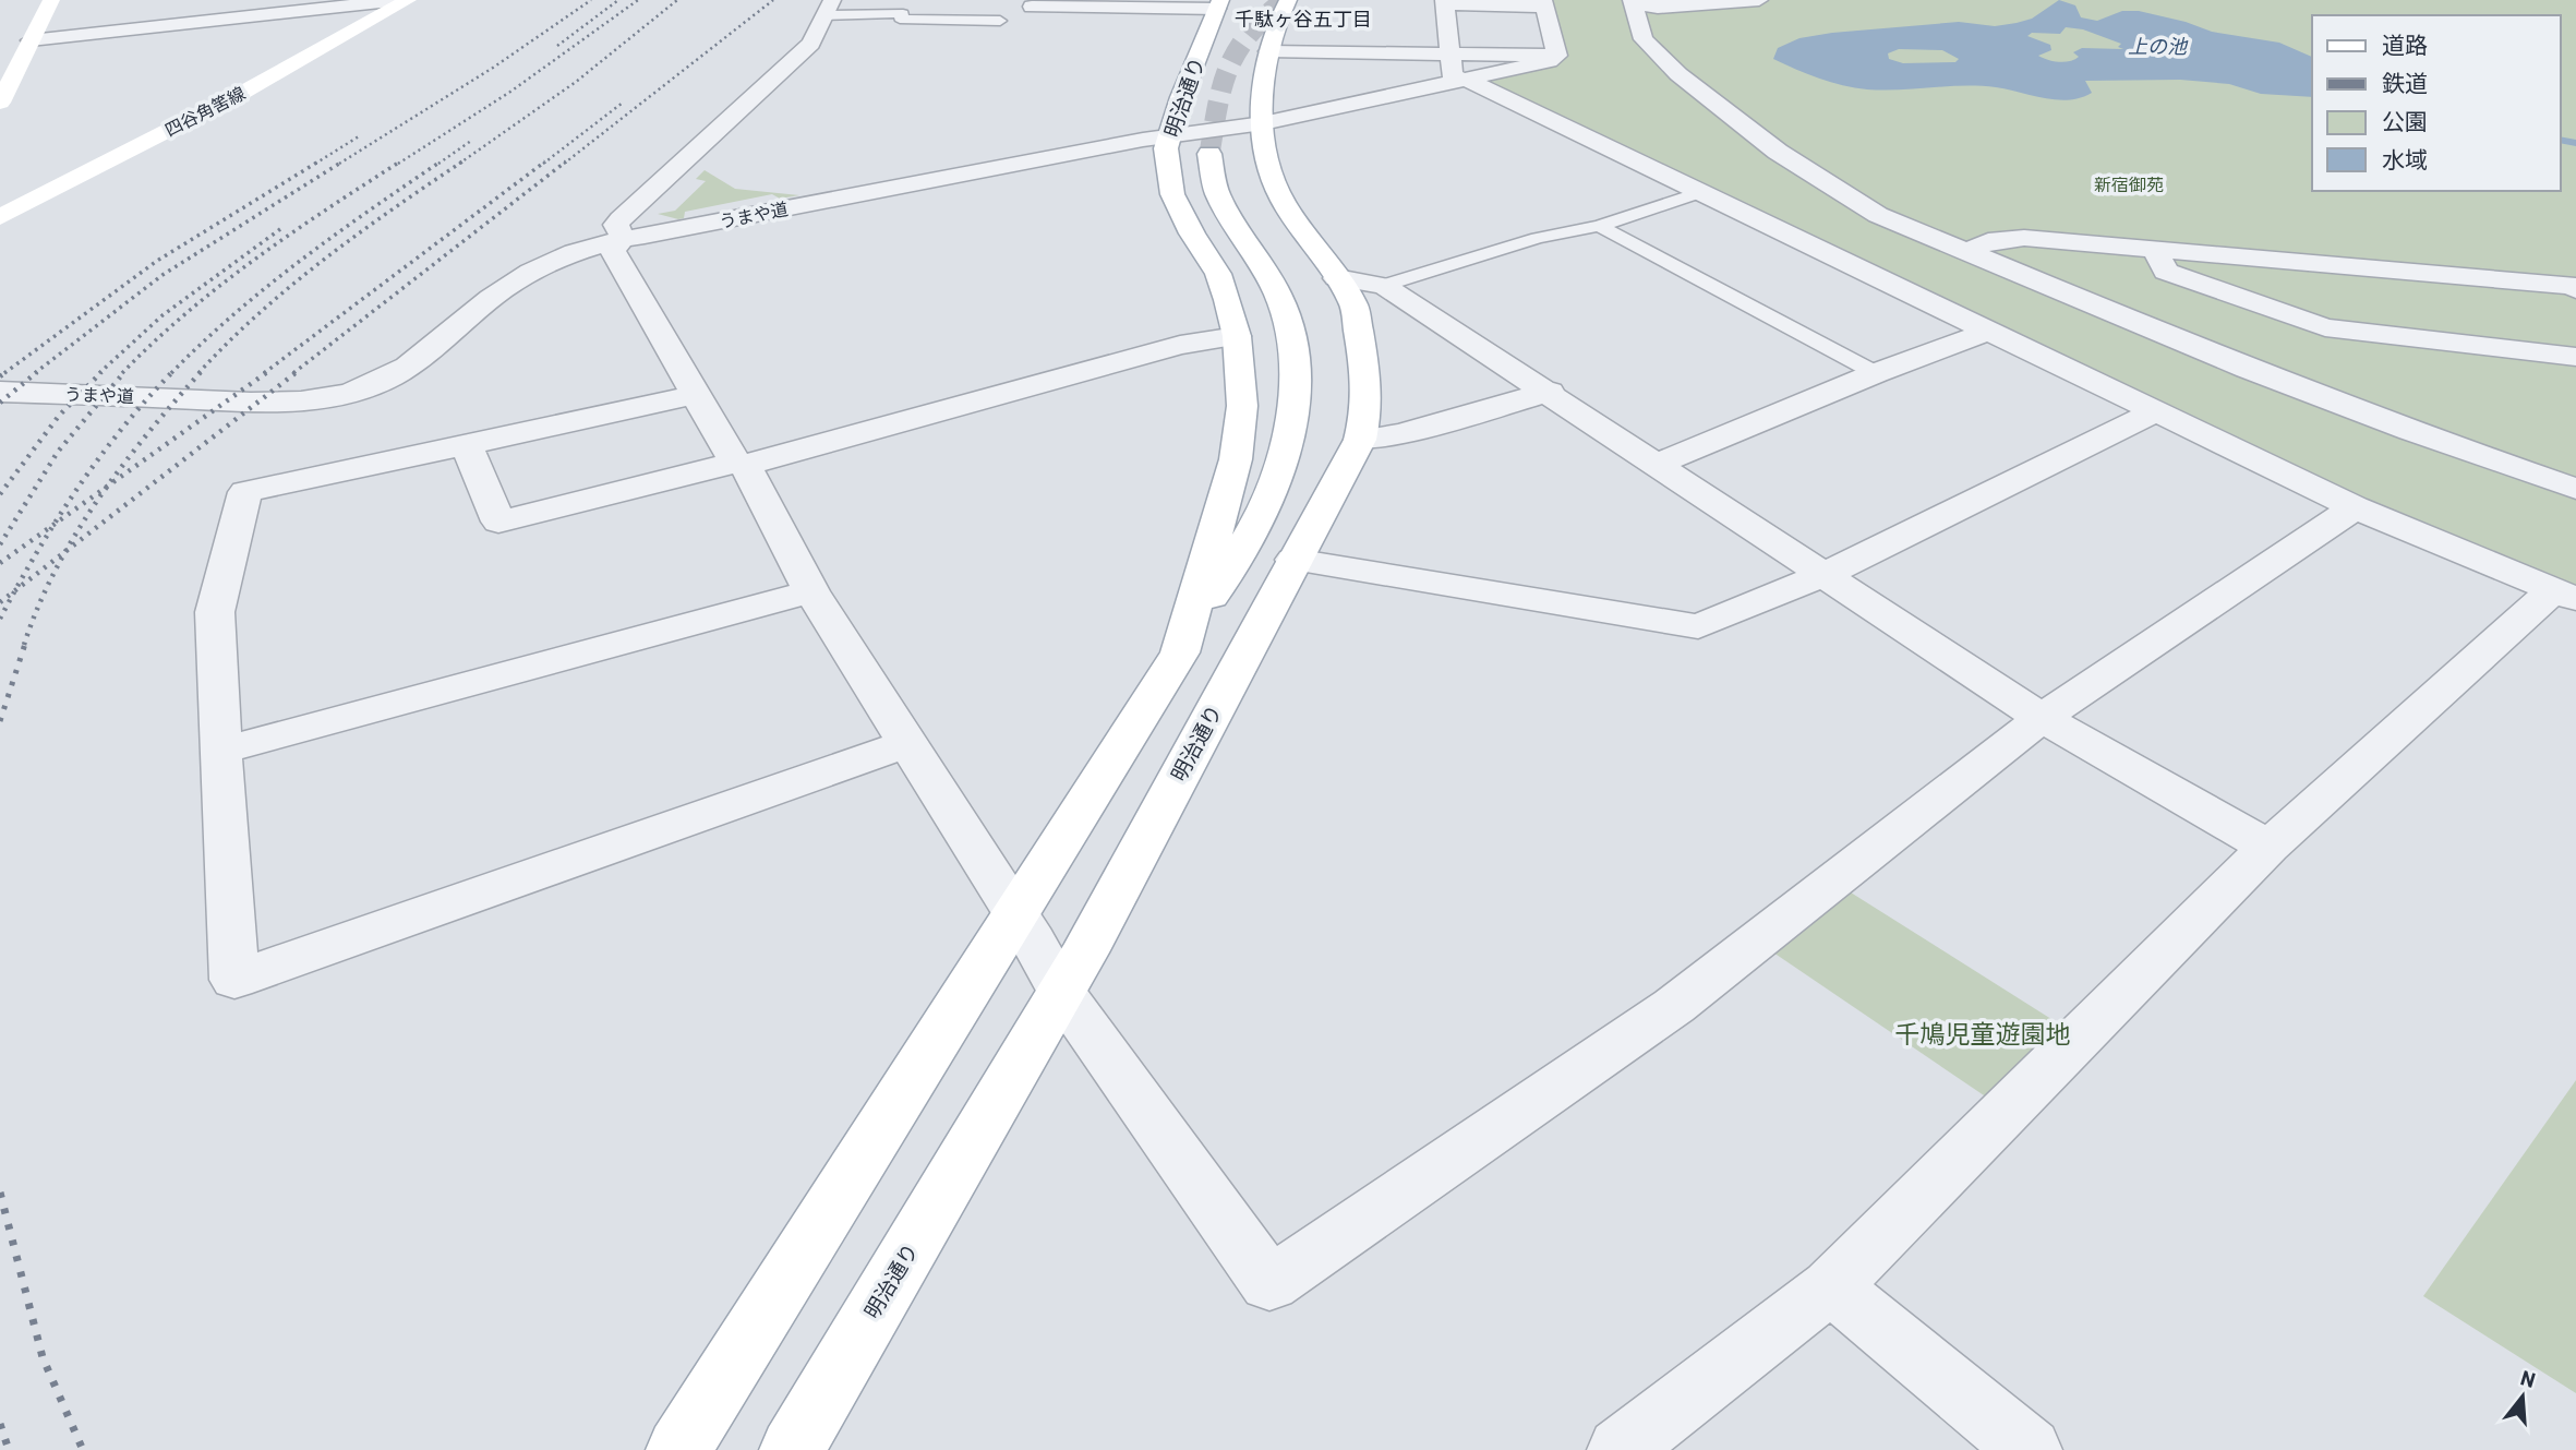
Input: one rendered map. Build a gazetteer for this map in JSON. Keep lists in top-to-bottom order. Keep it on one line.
{"streets":{"main road":["明治通り","四谷角筈線"],"street":["うまや道"]},"crossings":[["明治通り","うまや道"]],"districts":["千駄ヶ谷五丁目"],"water":["上の池"],"parks":["新宿御苑","千鳩児童遊園地"],"legend":["道路","鉄道","公園","水域"],"north":"top"}
